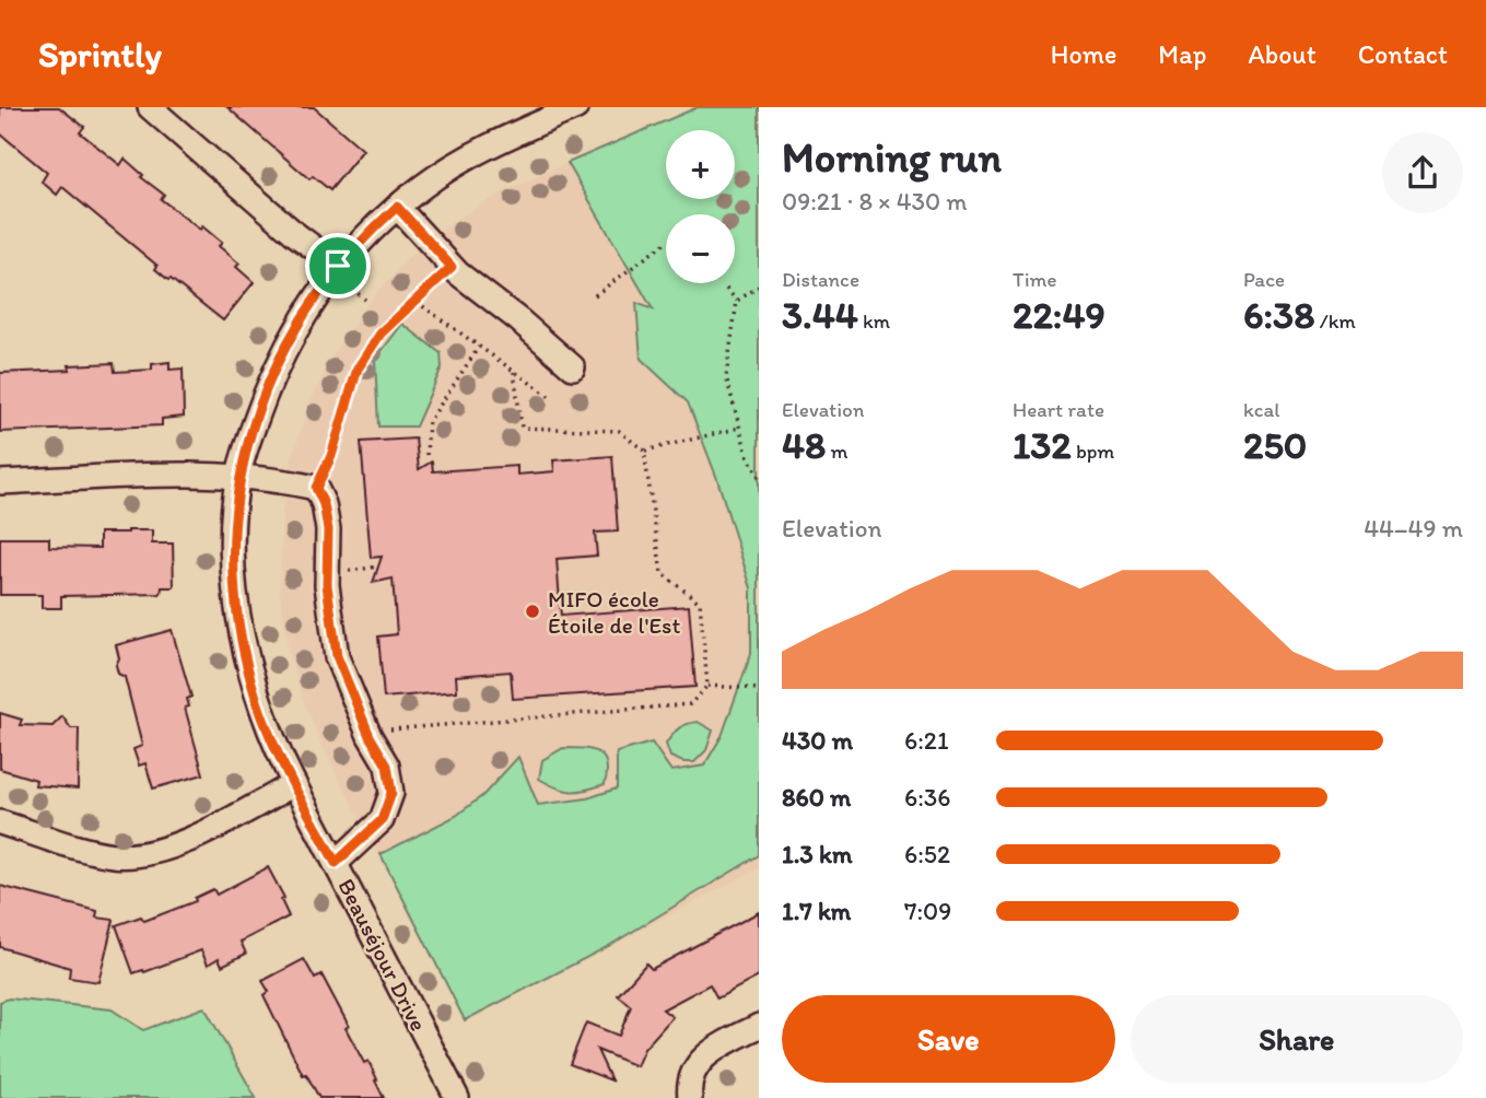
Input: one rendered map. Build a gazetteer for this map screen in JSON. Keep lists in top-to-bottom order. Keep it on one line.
{"streets":{"street":["Beauséjour Drive"]},"places":["MIFO école Étoile de l'Est"],"page":{"header":"Sprintly","nav":["Home","Map","About","Contact"],"heading":["Morning run","09:21 · 8 × 430 m"],"map_buttons":["+","−"],"stats":[["Distance","3.44 km"],["Time","22:49"],["Pace","6:38 /km"],["Elevation","48 m"],["Heart rate","132 bpm"],["kcal","250"]],"chart":["Elevation","44–49 m"],"list":[{"name":"430 m","note":"6:21"},{"name":"860 m","note":"6:36"},{"name":"1.3 km","note":"6:52"},{"name":"1.7 km","note":"7:09"}],"buttons":["Save","Share"]}}
